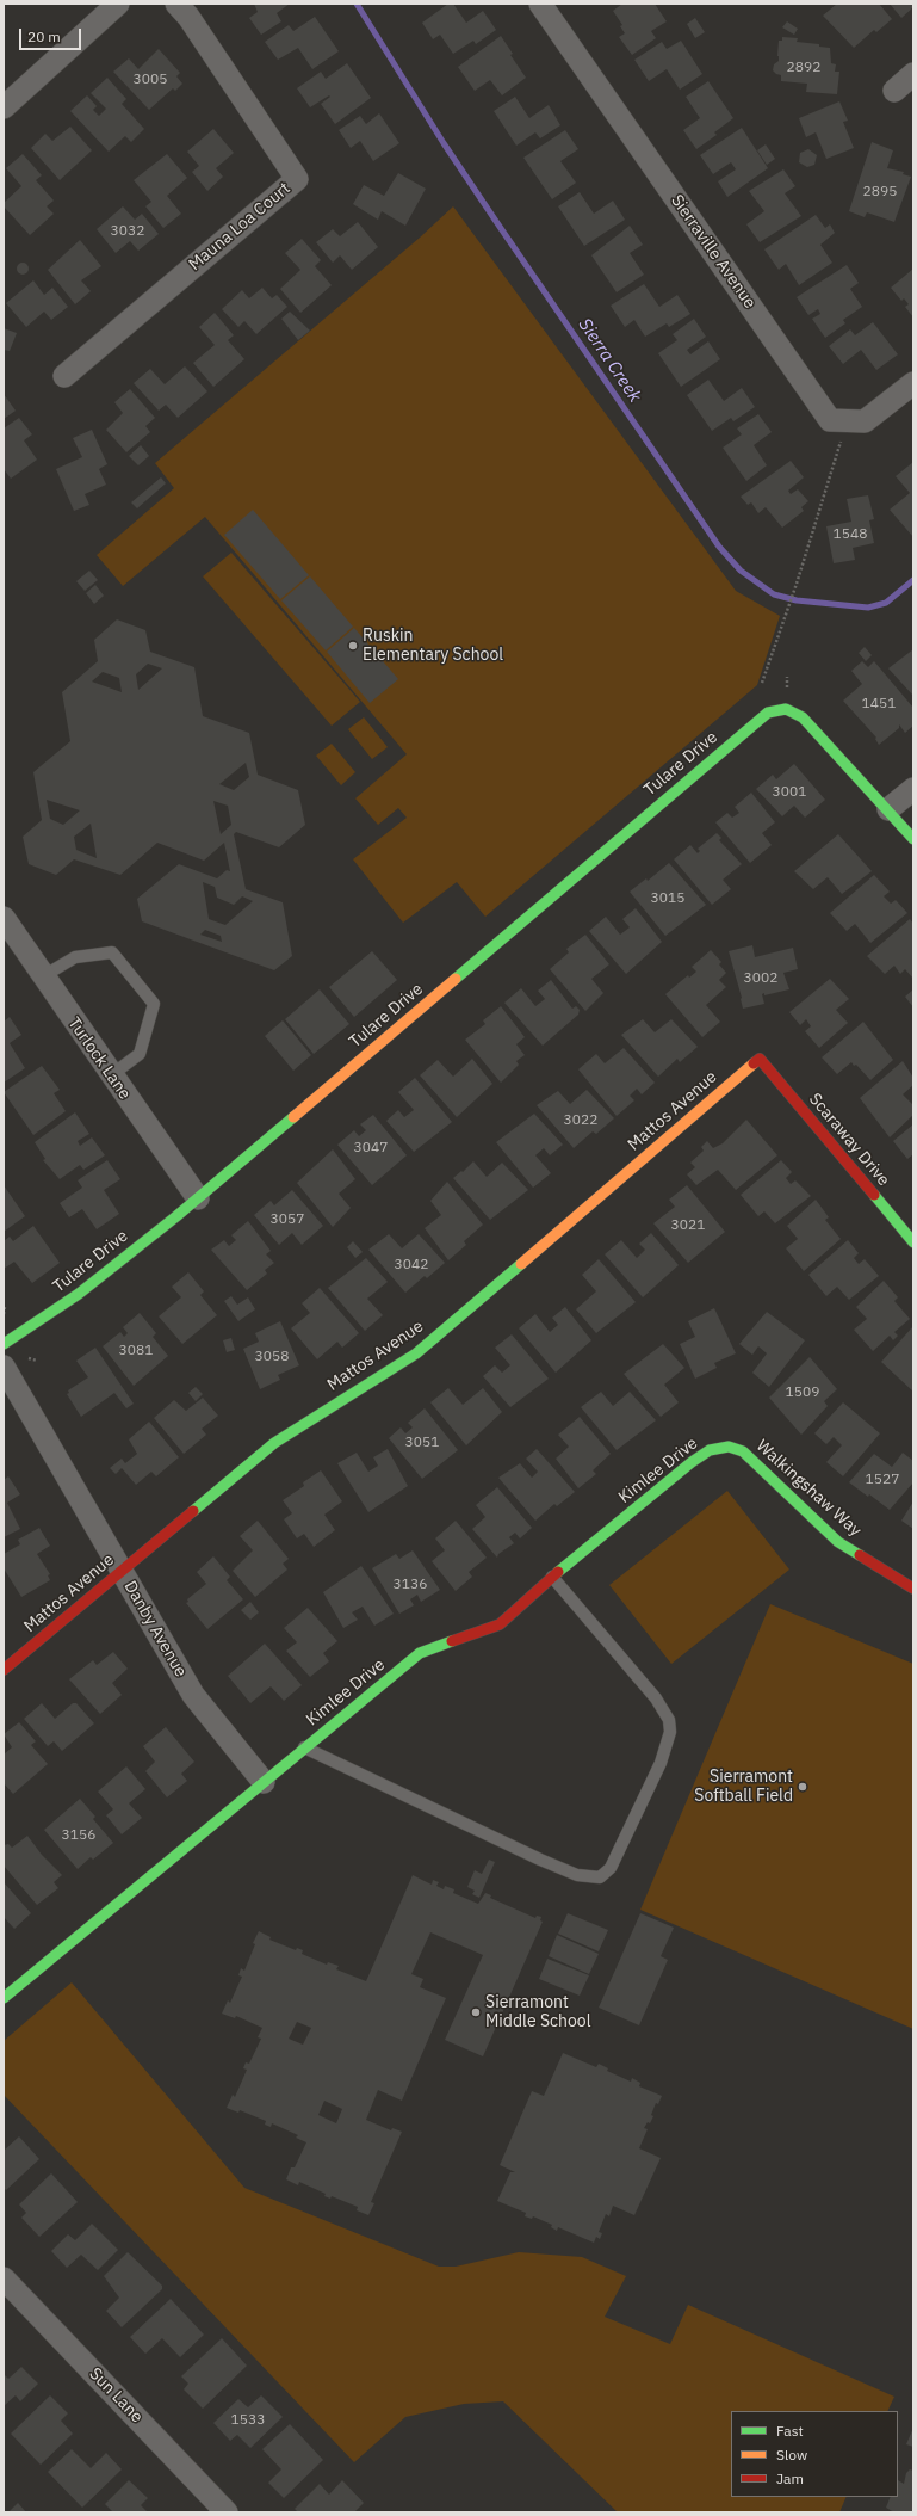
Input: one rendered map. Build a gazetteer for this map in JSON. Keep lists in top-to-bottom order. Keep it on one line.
{"streets":{"street":["Mauna Loa Court","Sierraville Avenue","Tulare Drive","Turlock Lane","Mattos Avenue","Scaraway Drive","Kimlee Drive","Walkingshaw Way","Danby Avenue","Sun Lane"]},"crossings":[["Tulare Drive","Turlock Lane"],["Mattos Avenue","Scaraway Drive"],["Mattos Avenue","Danby Avenue"],["Kimlee Drive","Walkingshaw Way"],["Kimlee Drive","Danby Avenue"]],"water":["Sierra Creek"],"places":["Ruskin Elementary School","Sierramont Softball Field","Sierramont Middle School"],"house_numbers":["2892","3005","2895","3032","1548","1451","3001","3015","3002","3022","3047","3057","3021","3042","3081","3058","1509","3051","1527","3136","3156","1533"],"legend":["Fast","Slow","Jam"],"scale_bar":"20 m"}
